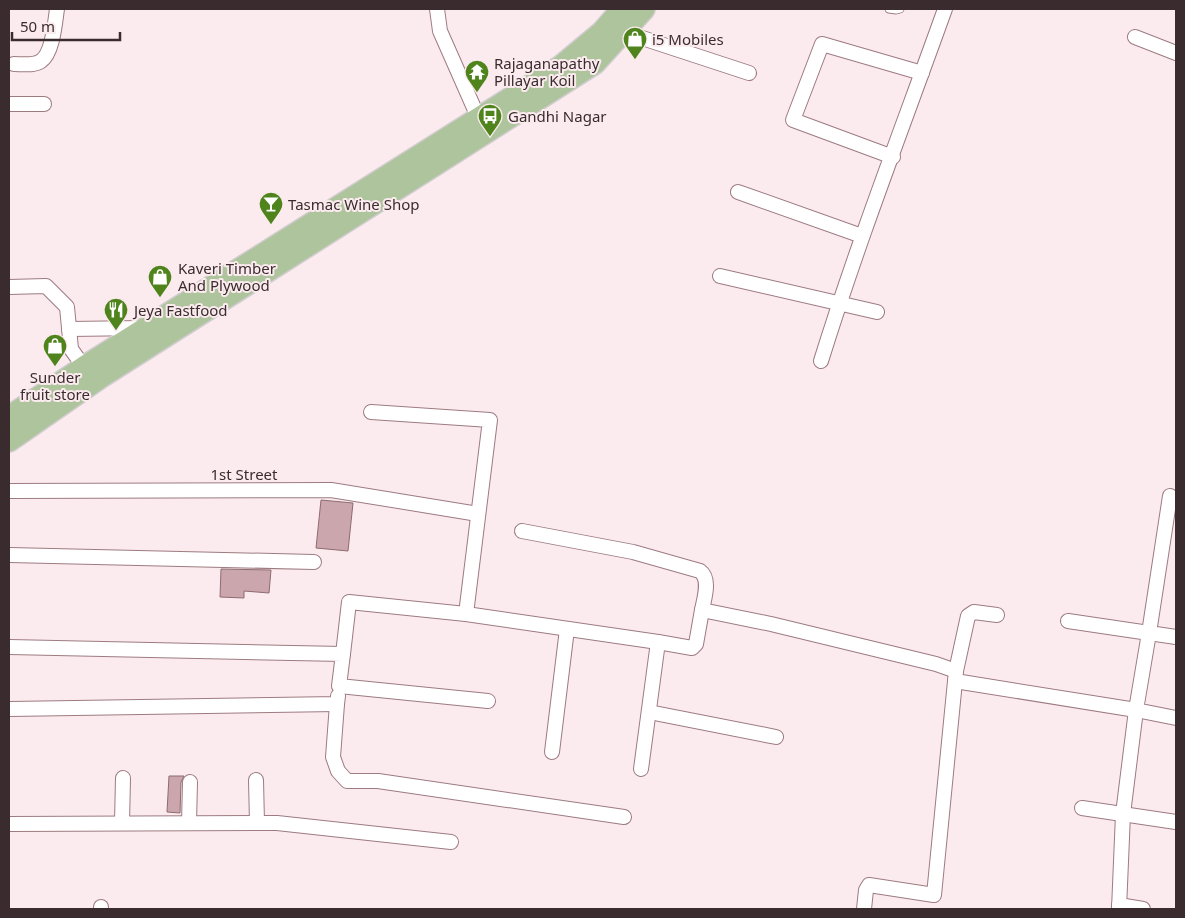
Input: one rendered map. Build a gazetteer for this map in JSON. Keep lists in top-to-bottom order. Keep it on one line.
{"streets":{"street":["1st Street"]},"places":{"shop":["i5 Mobiles","Kaveri Timber And Plywood","Sunder fruit store"],"temple":["Rajaganapathy Pillayar Koil"],"bus stop":["Gandhi Nagar"],"bar":["Tasmac Wine Shop"],"restaurant":["Jeya Fastfood"]},"scale_bar":"50 m"}
